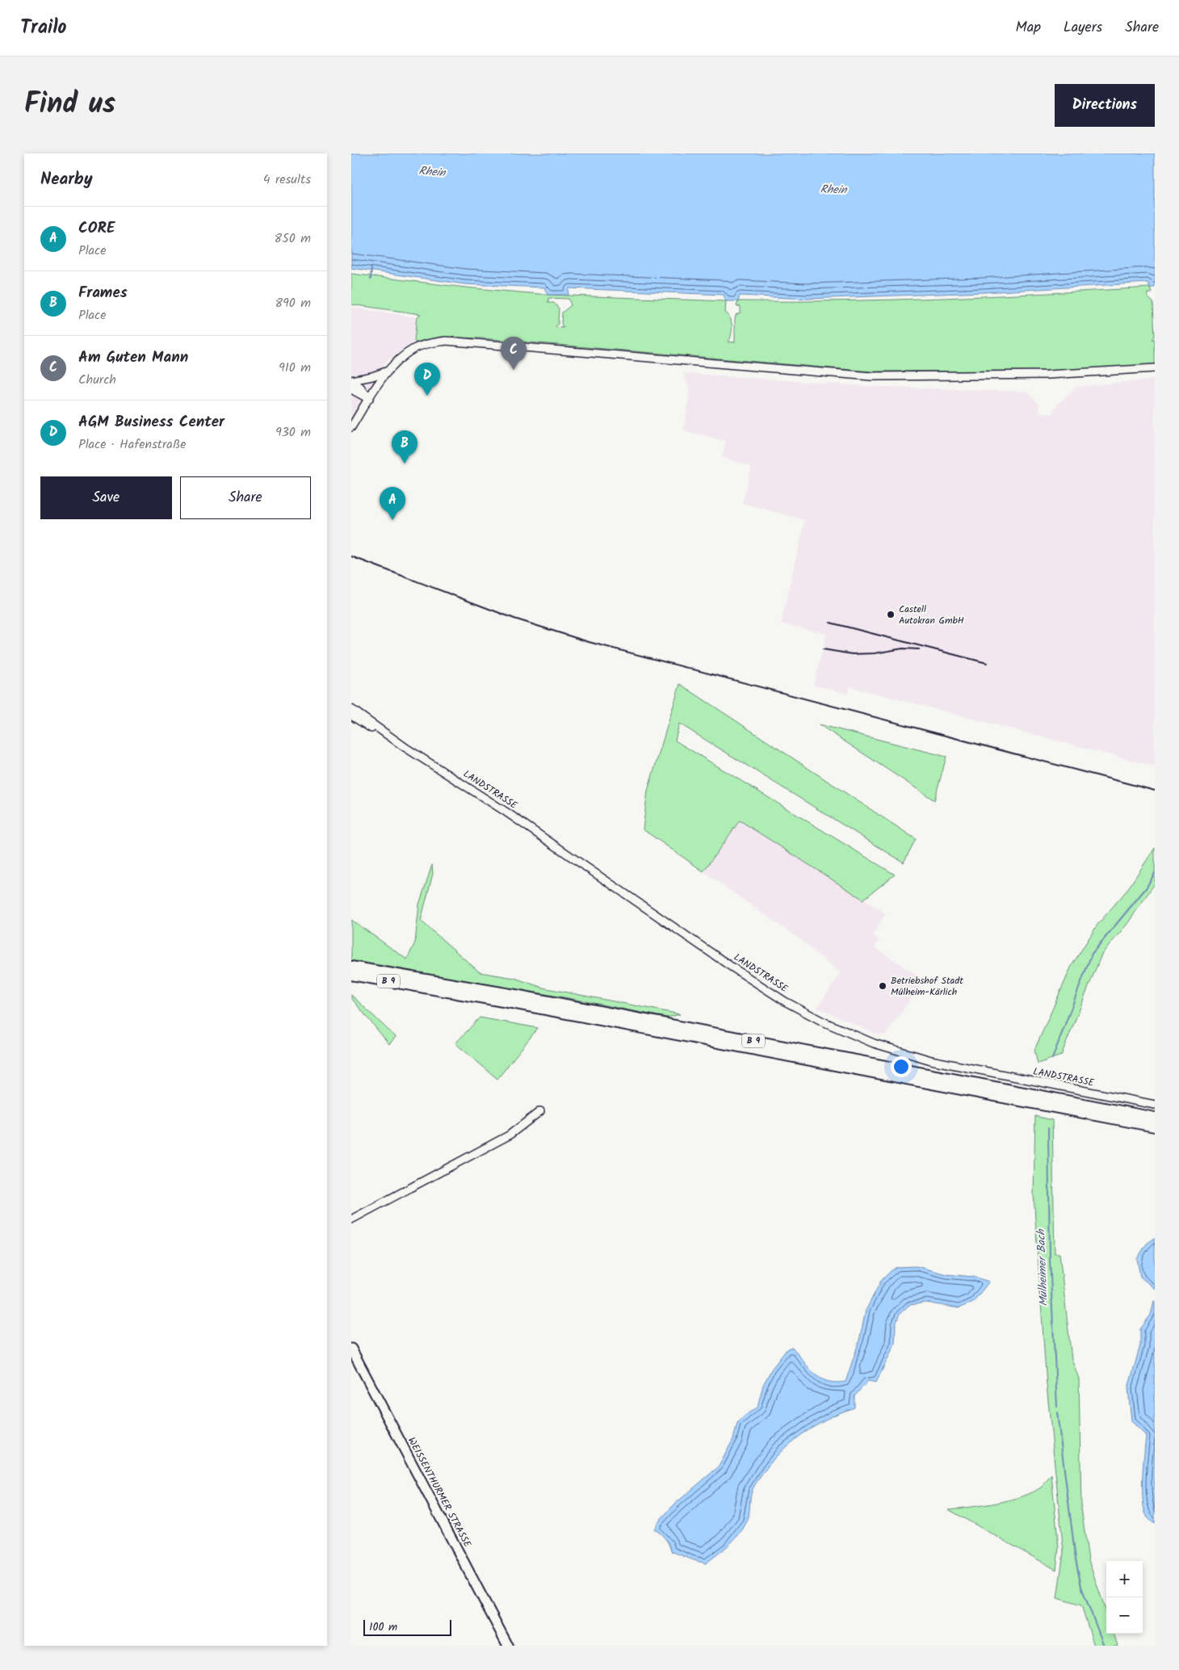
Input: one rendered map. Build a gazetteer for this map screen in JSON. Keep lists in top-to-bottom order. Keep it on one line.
{"streets":{"highway":["B 9"],"main road":["WEISSENTHURMER STRASSE"],"street":["LANDSTRASSE"]},"water":["Rhein","Mülheimer Bach"],"places":["Castell Autokran GmbH","Betriebshof Stadt Mülheim-Kärlich"],"scale_bar":"100 m","page":{"header":"Trailo","nav":["Map","Layers","Share"],"title":"Find us","buttons":["Directions",["Save","Share"]],"heading":["Nearby","4 results"],"list":[{"mark":"A","name":"CORE","note":"Place","value":"850 m"},{"mark":"B","name":"Frames","note":"Place","value":"890 m"},{"mark":"C","name":"Am Guten Mann","note":"Church","value":"910 m"},{"mark":"D","name":"AGM Business Center","note":"Place · Hafenstraße","value":"930 m"}],"pins":["C","D","B","A"],"map_buttons":["+","−"],"scale":"100 m"}}
